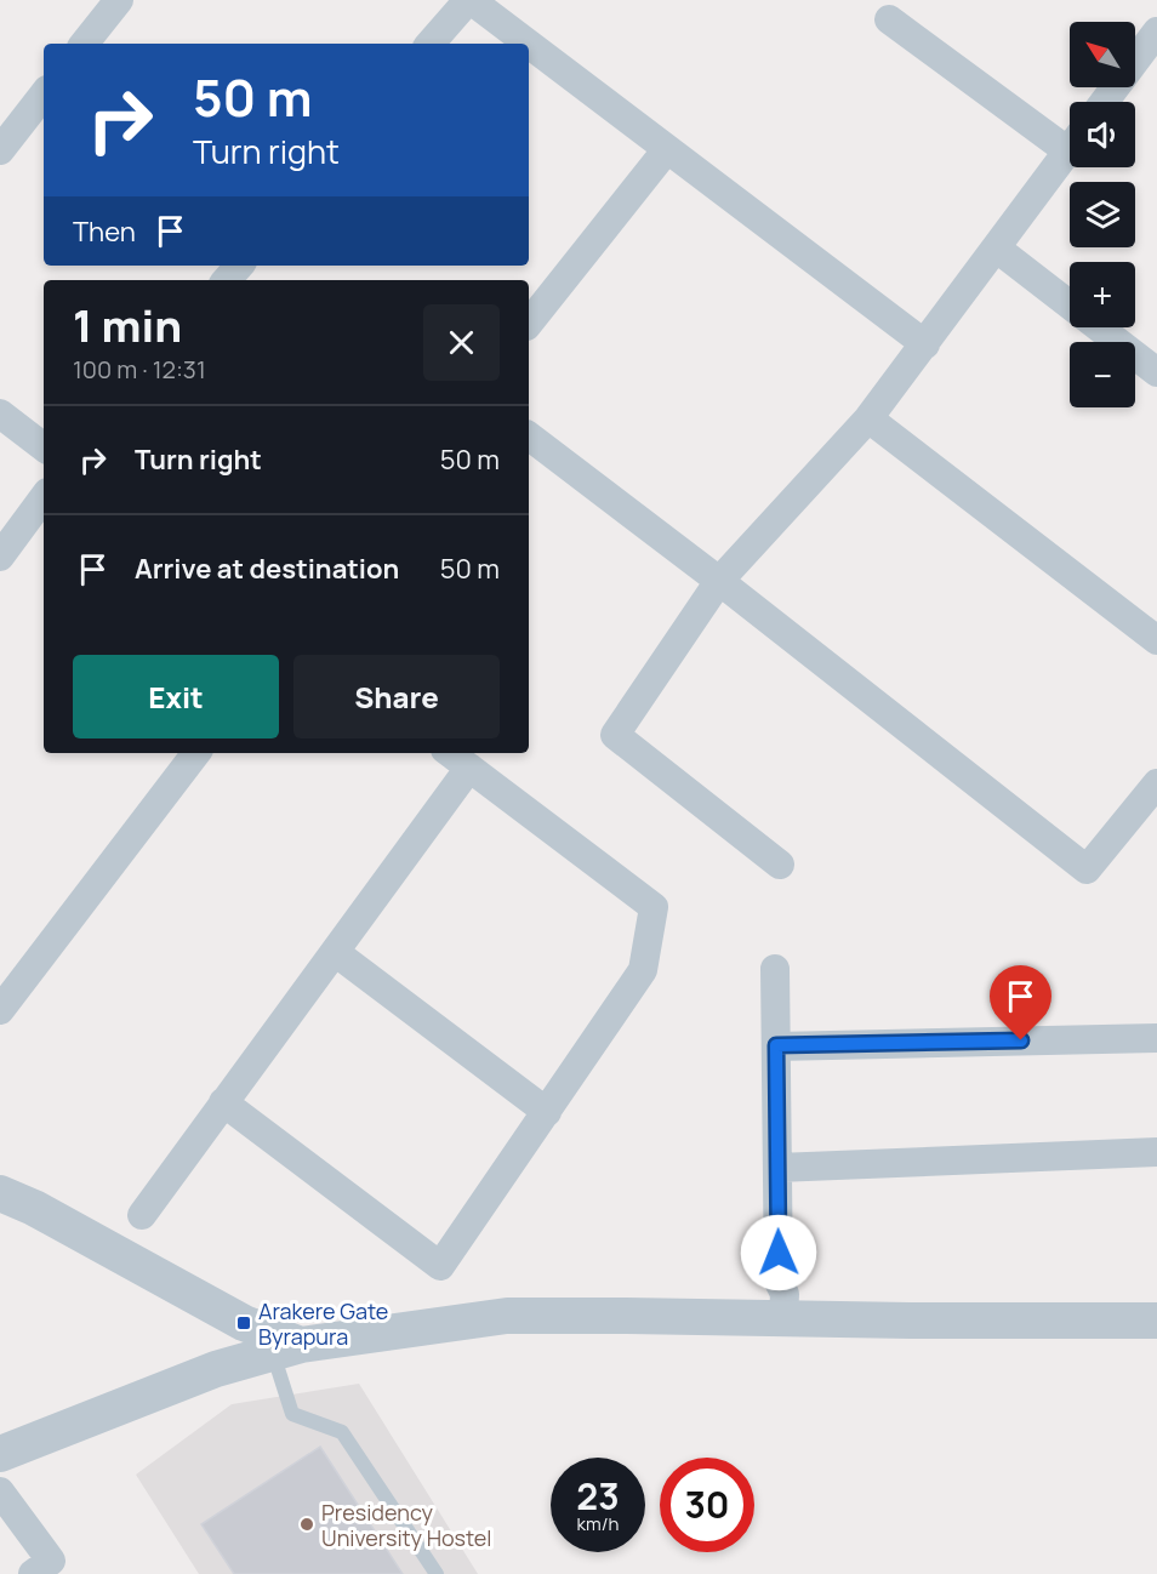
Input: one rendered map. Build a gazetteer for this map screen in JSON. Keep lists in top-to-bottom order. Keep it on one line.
{"places":{"transit":["Arakere Gate Byrapura"],"other":["Presidency University Hostel"]},"north":"top left","page":{"map_buttons":["+","−"],"turn":["50 m","Turn right"],"then":"Then","heading":["1 min","100 m · 12:31"],"list":[{"name":"Turn right","value":"50 m"},{"name":"Arrive at destination","value":"50 m"}],"buttons":["Exit","Share"],"speed":"23 km/h","limit":"30"}}
